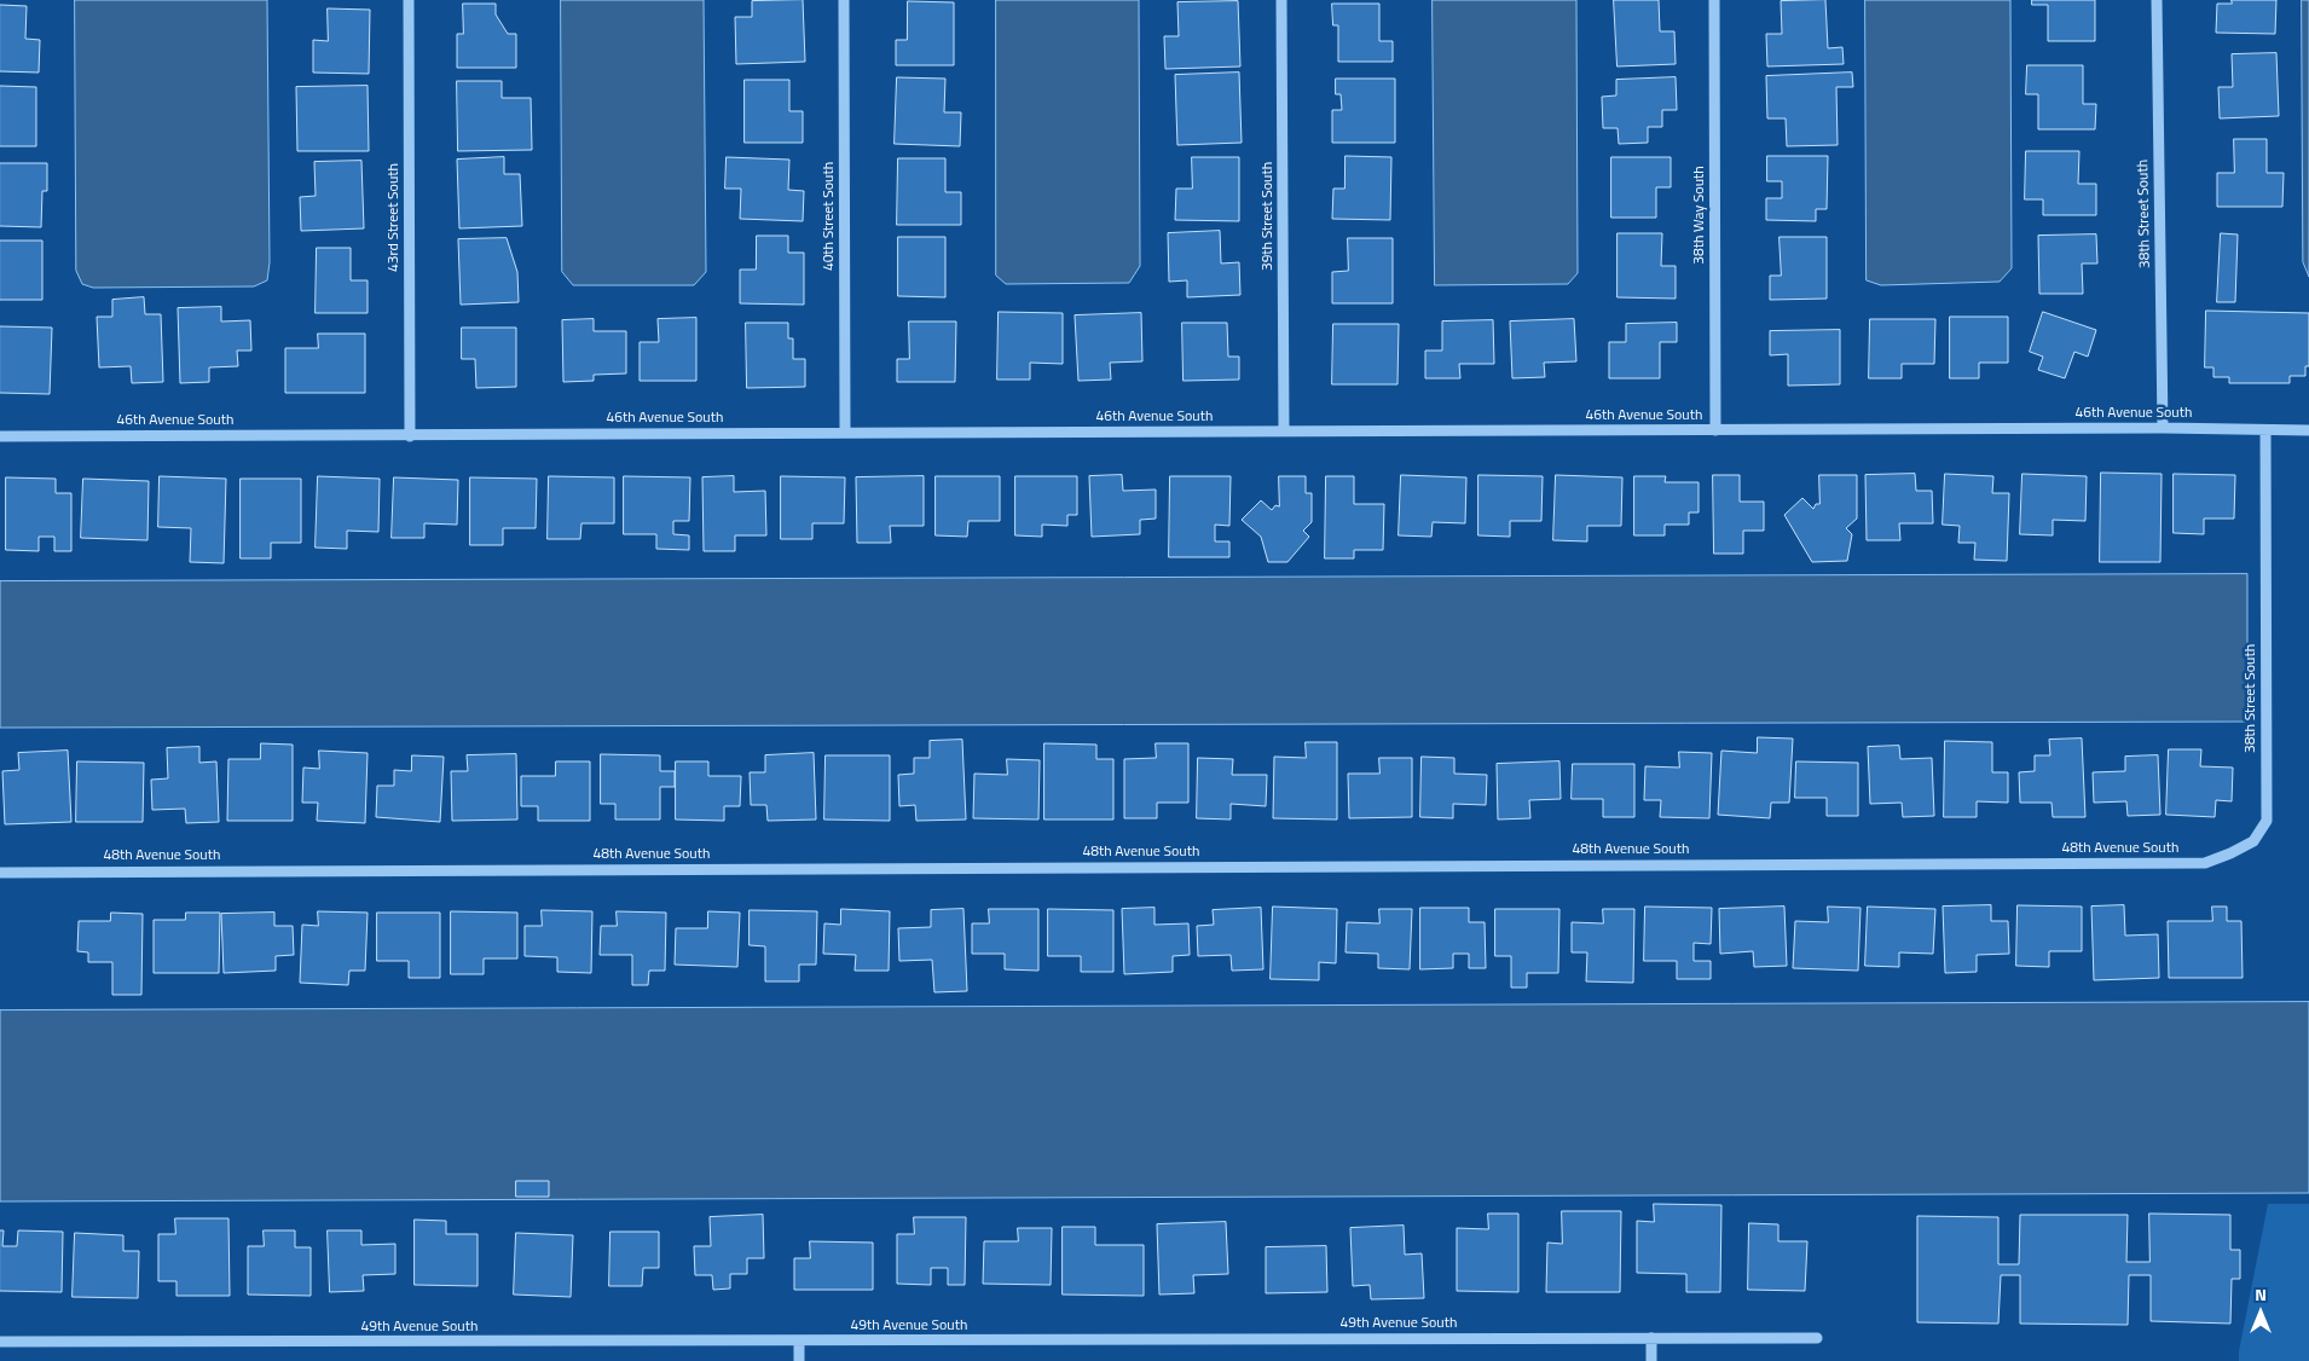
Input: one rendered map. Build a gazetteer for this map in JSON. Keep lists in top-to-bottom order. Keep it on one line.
{"streets":{"street":["38th Street South","38th Way South","40th Street South","39th Street South","43rd Street South","46th Avenue South","48th Avenue South","49th Avenue South"]},"crossings":[["38th Street South","46th Avenue South"],["38th Street South","48th Avenue South"],["38th Way South","46th Avenue South"],["40th Street South","46th Avenue South"],["39th Street South","46th Avenue South"],["43rd Street South","46th Avenue South"]],"north":"top"}
